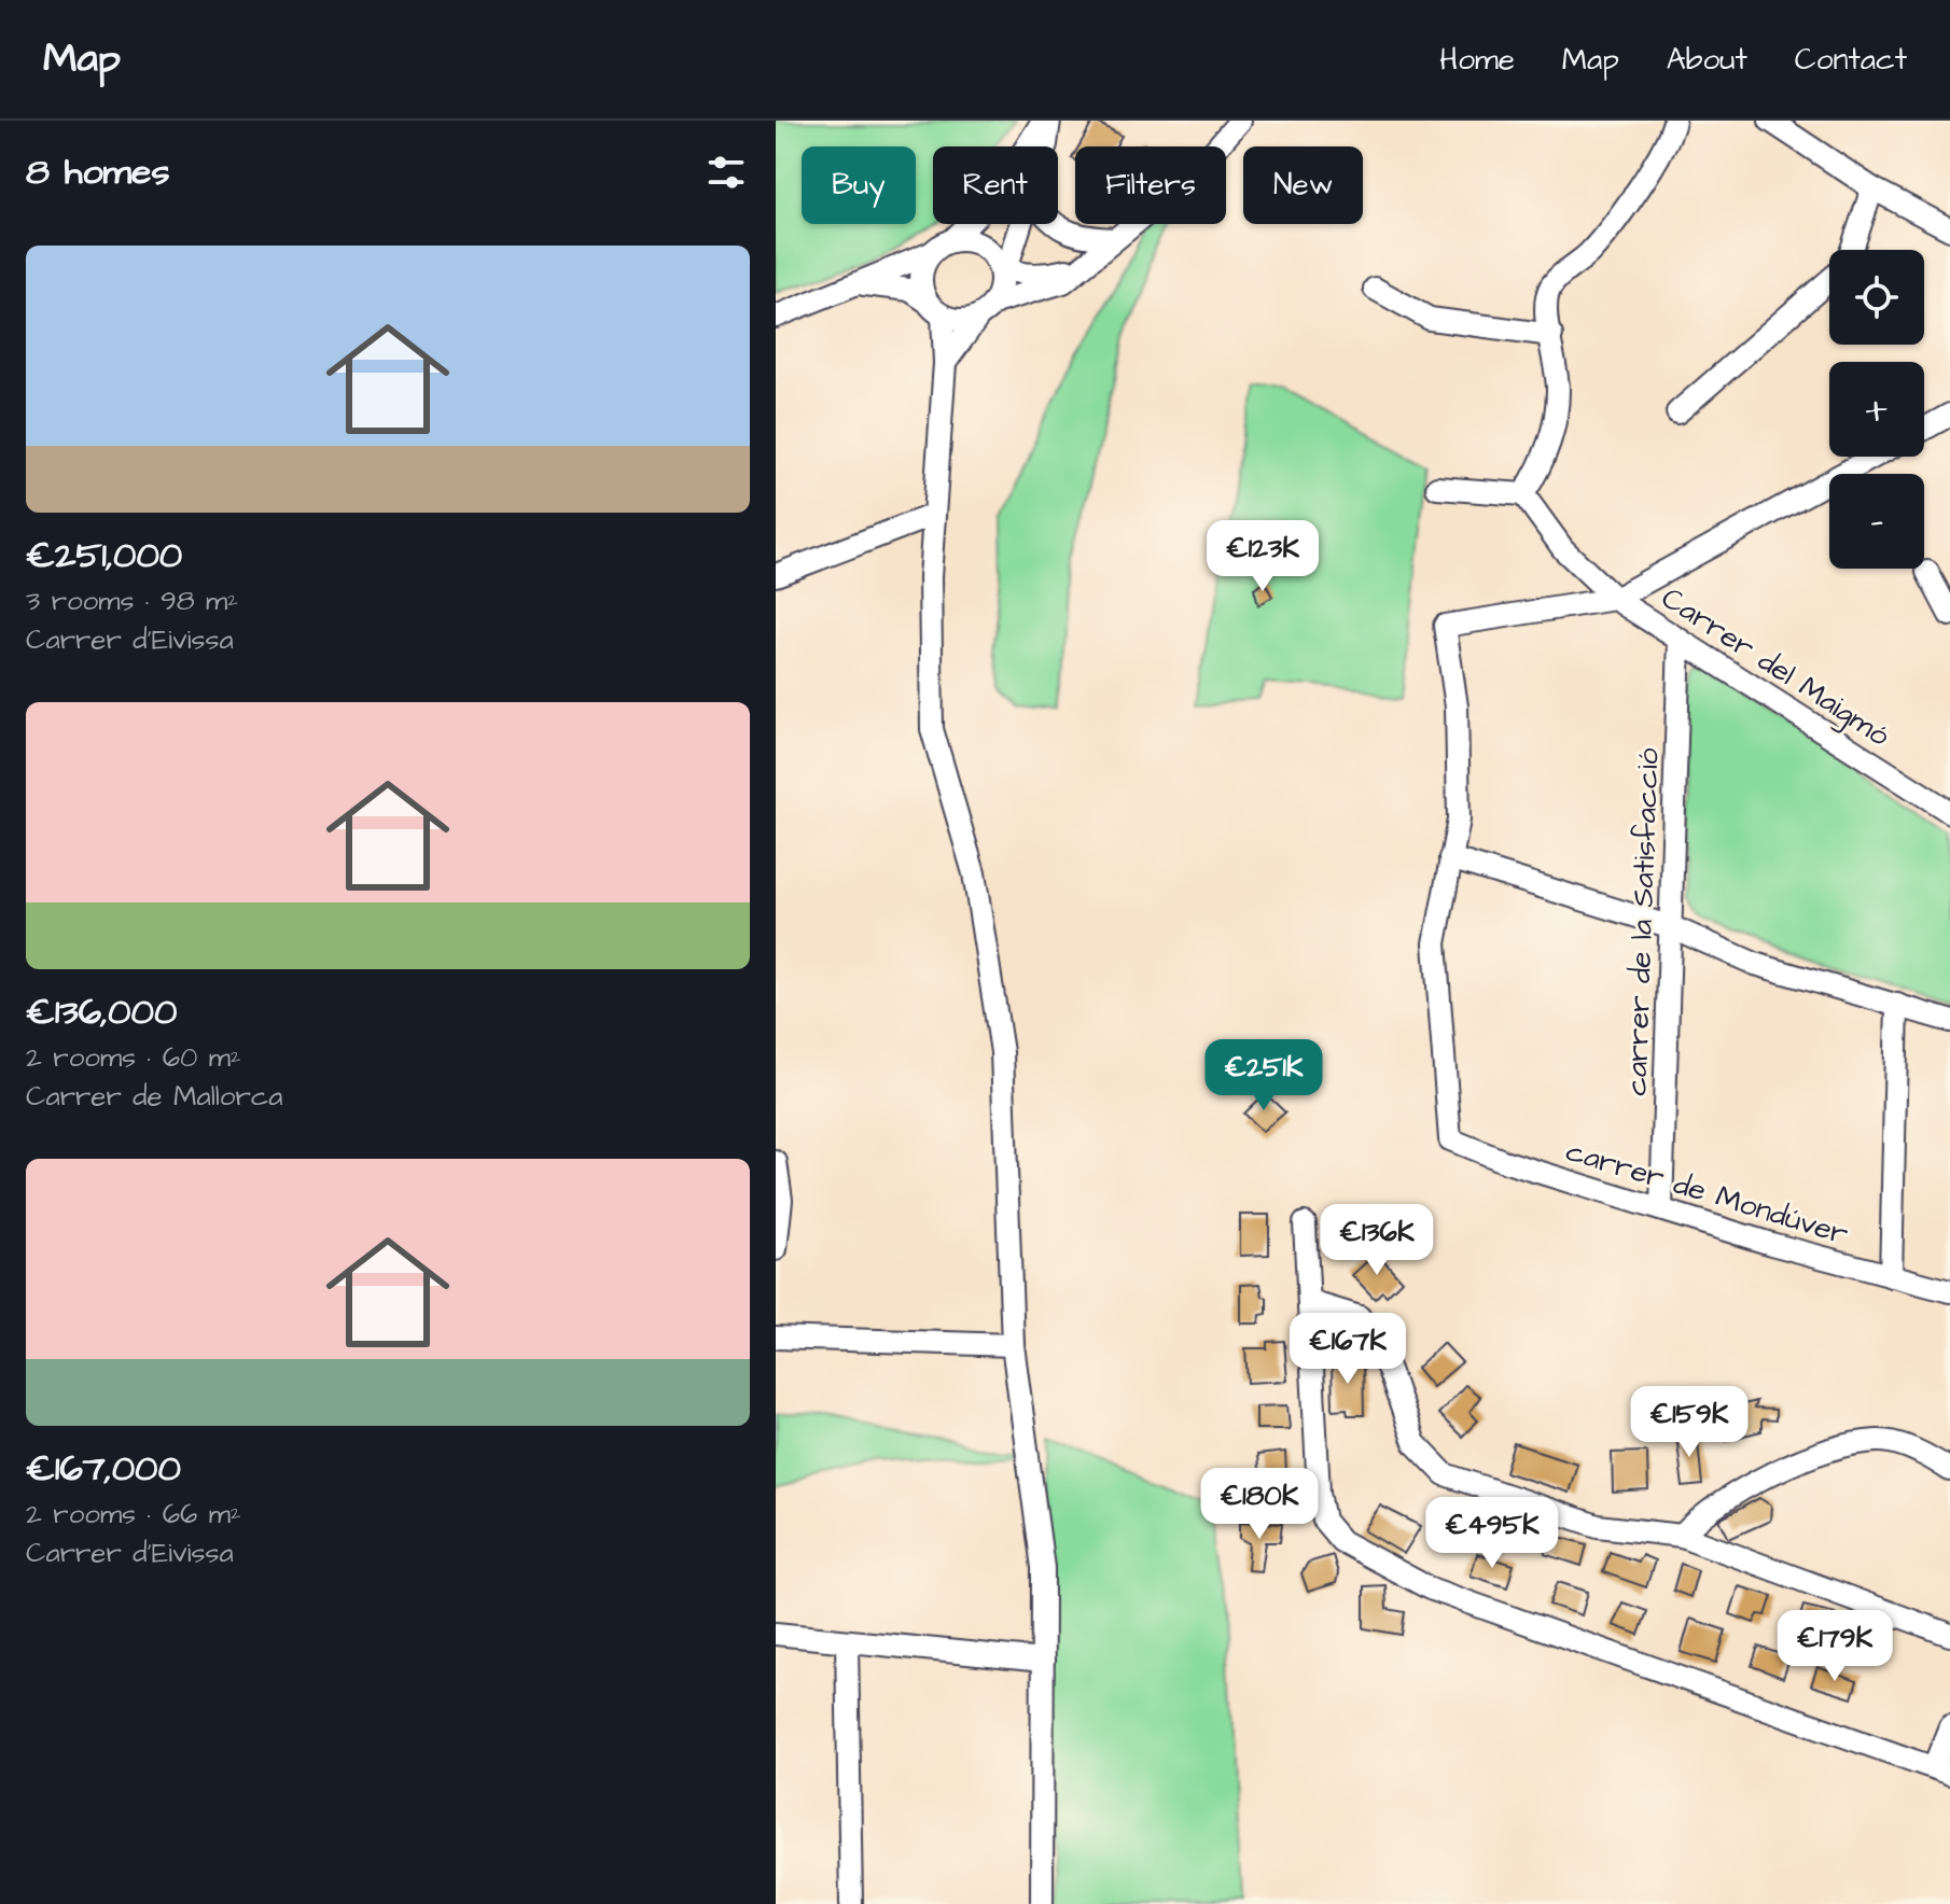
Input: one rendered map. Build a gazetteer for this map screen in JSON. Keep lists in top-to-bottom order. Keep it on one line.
{"streets":{"street":["Carrer del Maigmó","carrer de la Satisfacció","carrer de Mondúver"]},"crossings":[["Carrer del Maigmó","carrer de la Satisfacció"],["carrer de la Satisfacció","carrer de Mondúver"]],"page":{"header":"Map","nav":["Home","Map","About","Contact"],"heading":"8 homes","chip":["Buy","Rent","Filters","New"],"list":[{"name":"€251,000","note":"3 rooms · 98 m² · Carrer d'Eivissa"},{"name":"€136,000","note":"2 rooms · 60 m² · Carrer de Mallorca"},{"name":"€167,000","note":"2 rooms · 66 m² · Carrer d'Eivissa"}],"map_buttons":["+","−"],"price":["€123K","€251K","€136K","€167K","€159K","€180K","€495K","€179K"]}}
